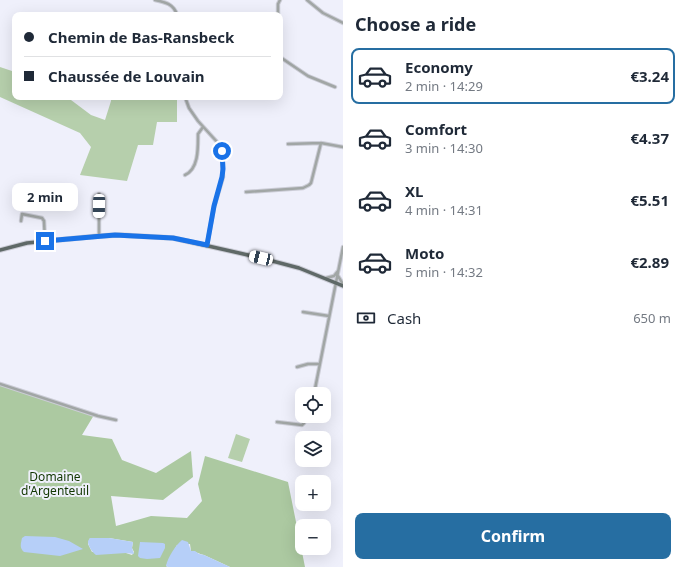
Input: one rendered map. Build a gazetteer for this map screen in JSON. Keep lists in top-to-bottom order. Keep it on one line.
{"parks":["Domaine d'Argenteuil"],"page":{"heading":"Choose a ride","banner":["Chemin de Bas-Ransbeck","Chaussée de Louvain"],"list":[{"name":"Economy","note":"2 min · 14:29","value":"€3.24"},{"name":"Comfort","note":"3 min · 14:30","value":"€4.37"},{"name":"XL","note":"4 min · 14:31","value":"€5.51"},{"name":"Moto","note":"5 min · 14:32","value":"€2.89"}],"bubble":"2 min","pay":["Cash","650 m"],"map_buttons":["+","−"],"buttons":"Confirm"}}
